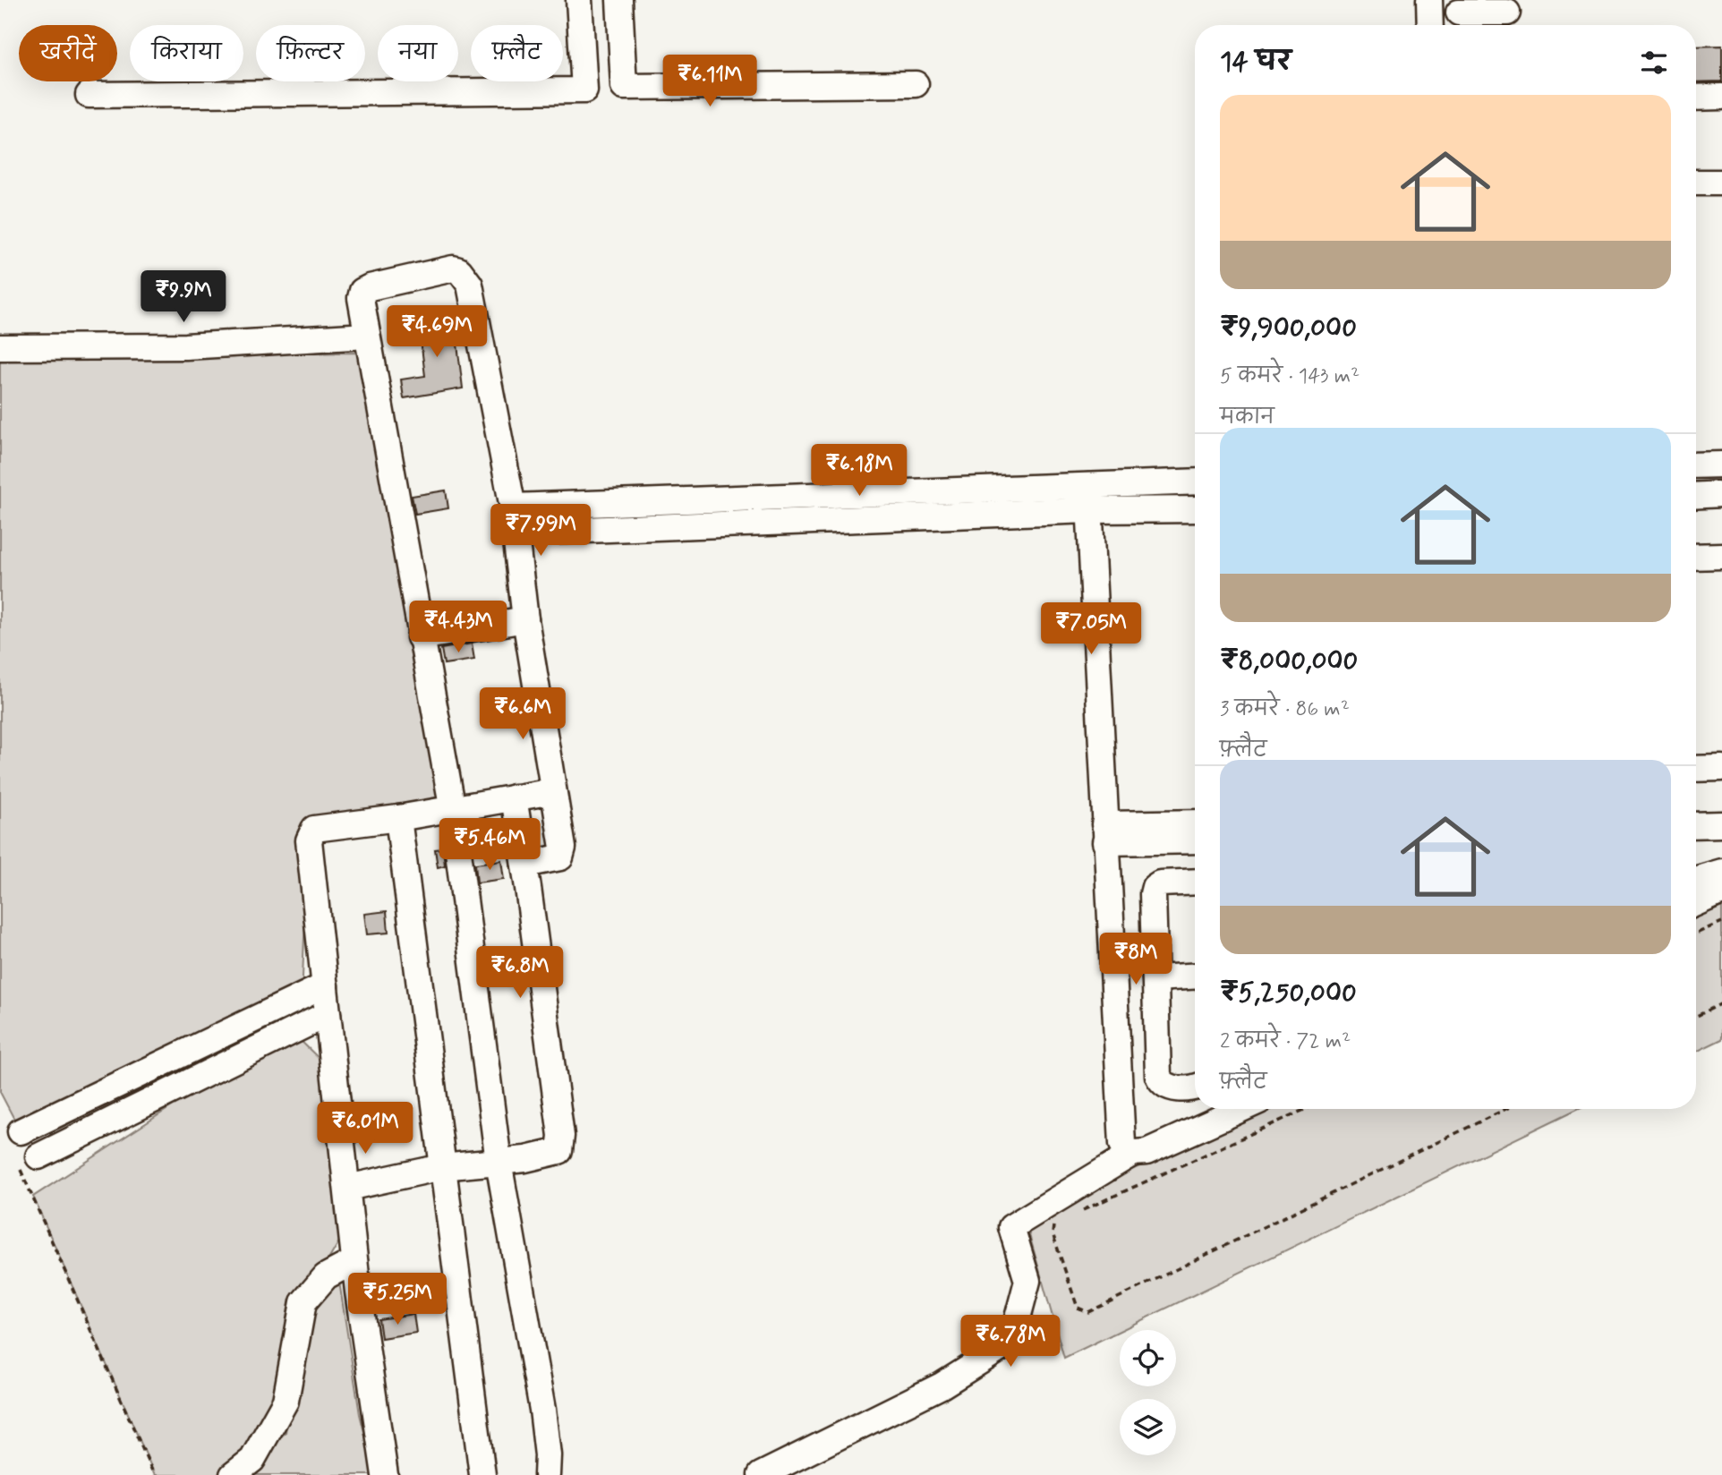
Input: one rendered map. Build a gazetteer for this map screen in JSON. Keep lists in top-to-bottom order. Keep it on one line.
{"page":{"chip":["खरीदें","किराया","फ़िल्टर","नया","फ़्लैट"],"heading":"14 घर","price":["₹6.11M","₹9.9M","₹4.69M","₹6.18M","₹7.99M","₹4.43M","₹7.05M","₹6.6M","₹5.46M","₹8M","₹6.8M","₹6.01M","₹5.25M","₹6.78M"],"list":[{"name":"₹9,900,000","note":"5 कमरे · 143 m² · मकान"},{"name":"₹8,000,000","note":"3 कमरे · 86 m² · फ़्लैट"},{"name":"₹5,250,000","note":"2 कमरे · 72 m² · फ़्लैट"}]}}
